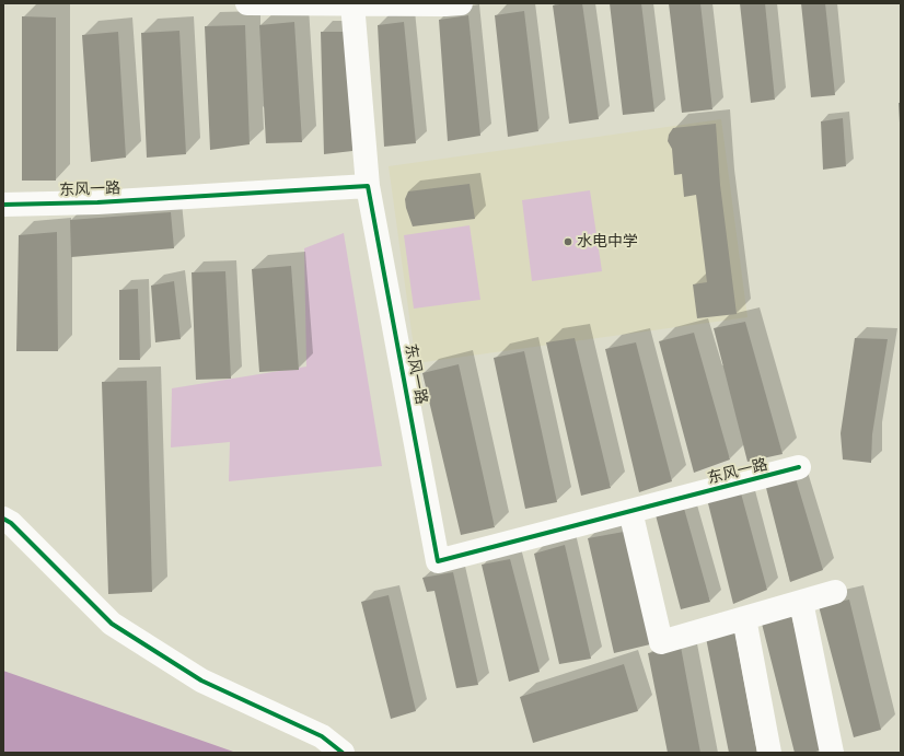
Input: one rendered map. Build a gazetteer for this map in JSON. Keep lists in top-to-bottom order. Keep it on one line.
{"streets":{"street":["东风一路"]},"places":["水电中学"]}
